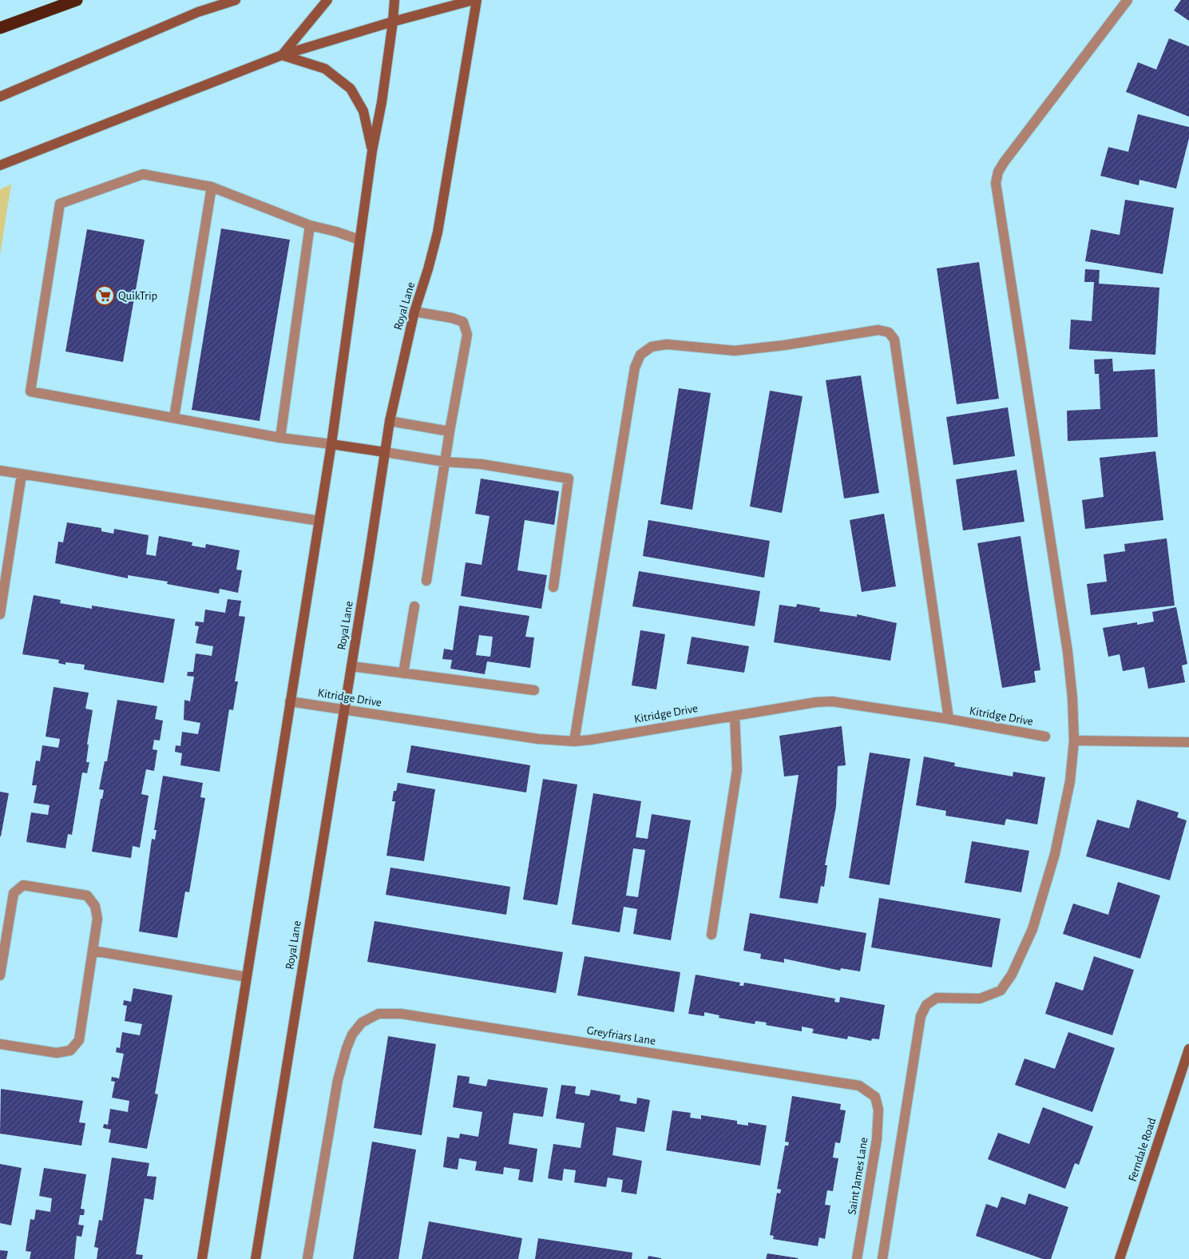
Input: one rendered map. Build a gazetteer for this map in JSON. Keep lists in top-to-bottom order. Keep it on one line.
{"streets":{"main road":["Royal Lane","Ferndale Road"],"street":["Kitridge Drive","Greyfriars Lane","Saint James Lane"]},"crossings":[["Royal Lane","Kitridge Drive"],["Greyfriars Lane","Saint James Lane"]],"places":{"supermarket":["QuikTrip"]}}
